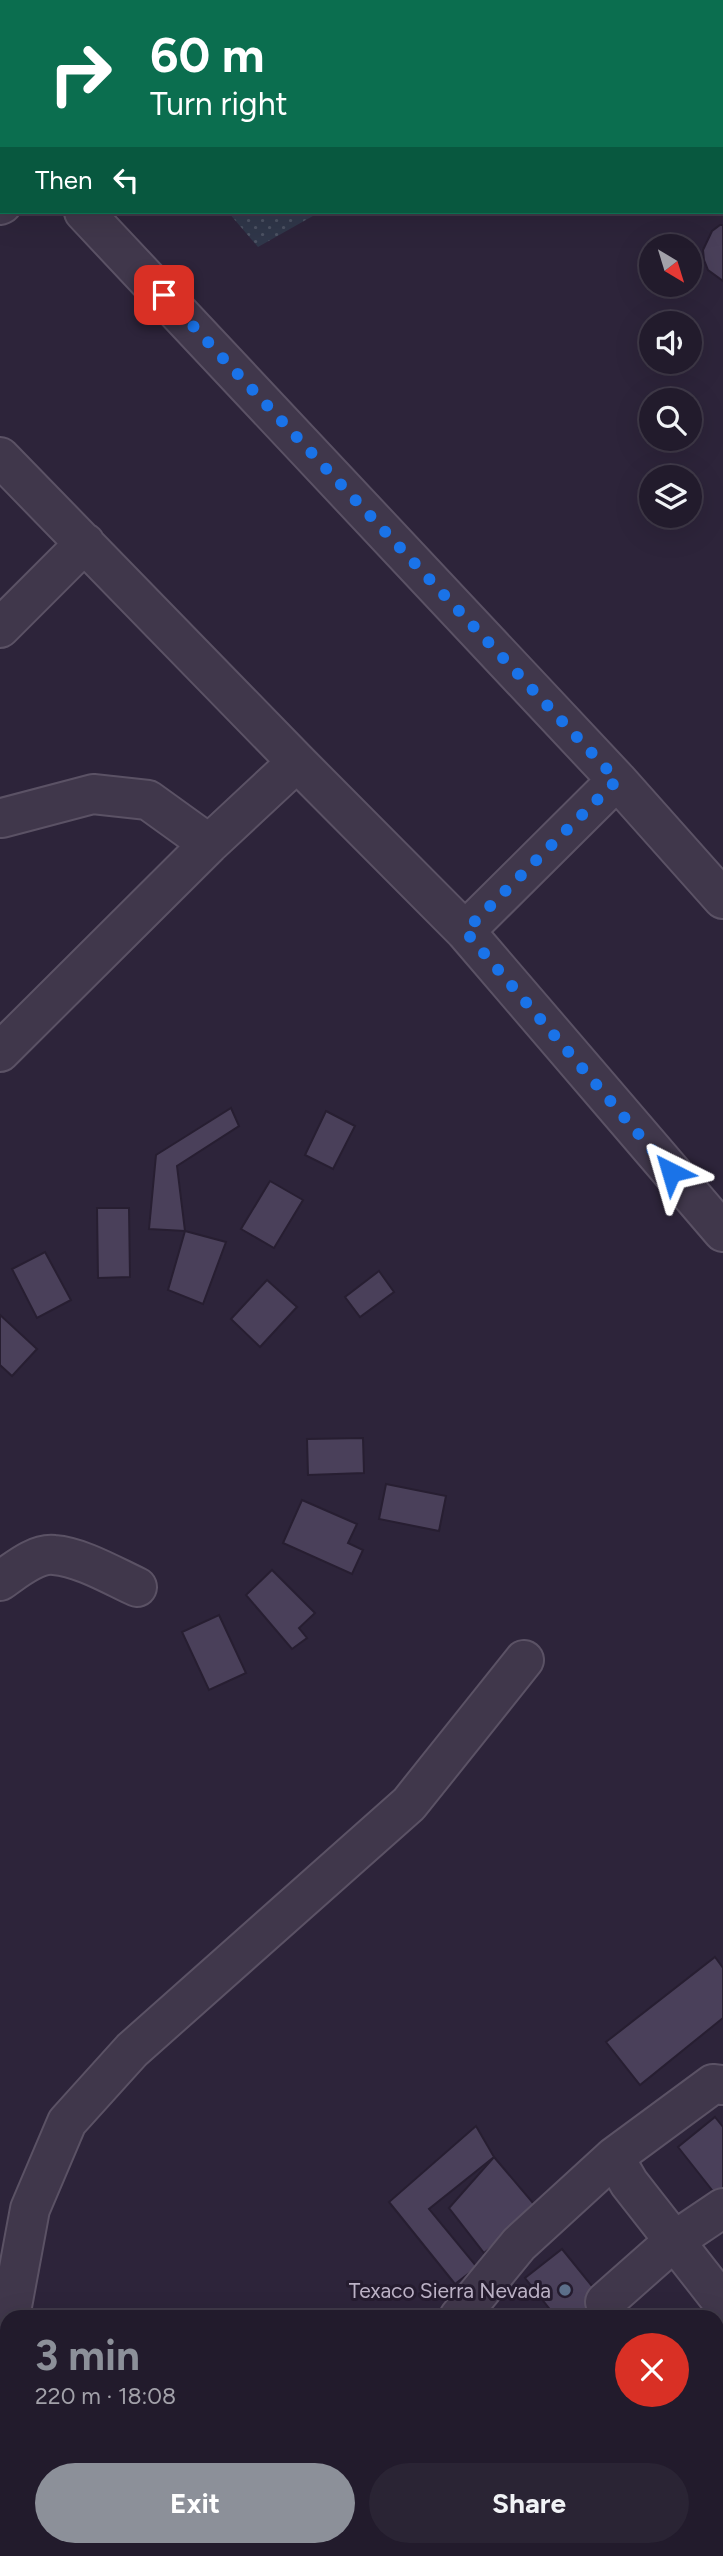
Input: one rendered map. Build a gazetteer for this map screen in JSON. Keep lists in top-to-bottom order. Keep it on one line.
{"places":["Texaco Sierra Nevada"],"north":"bottom right","page":{"turn":["60 m","Turn right"],"then":"Then","heading":["3 min","220 m · 18:08"],"buttons":["Exit","Share"]}}
